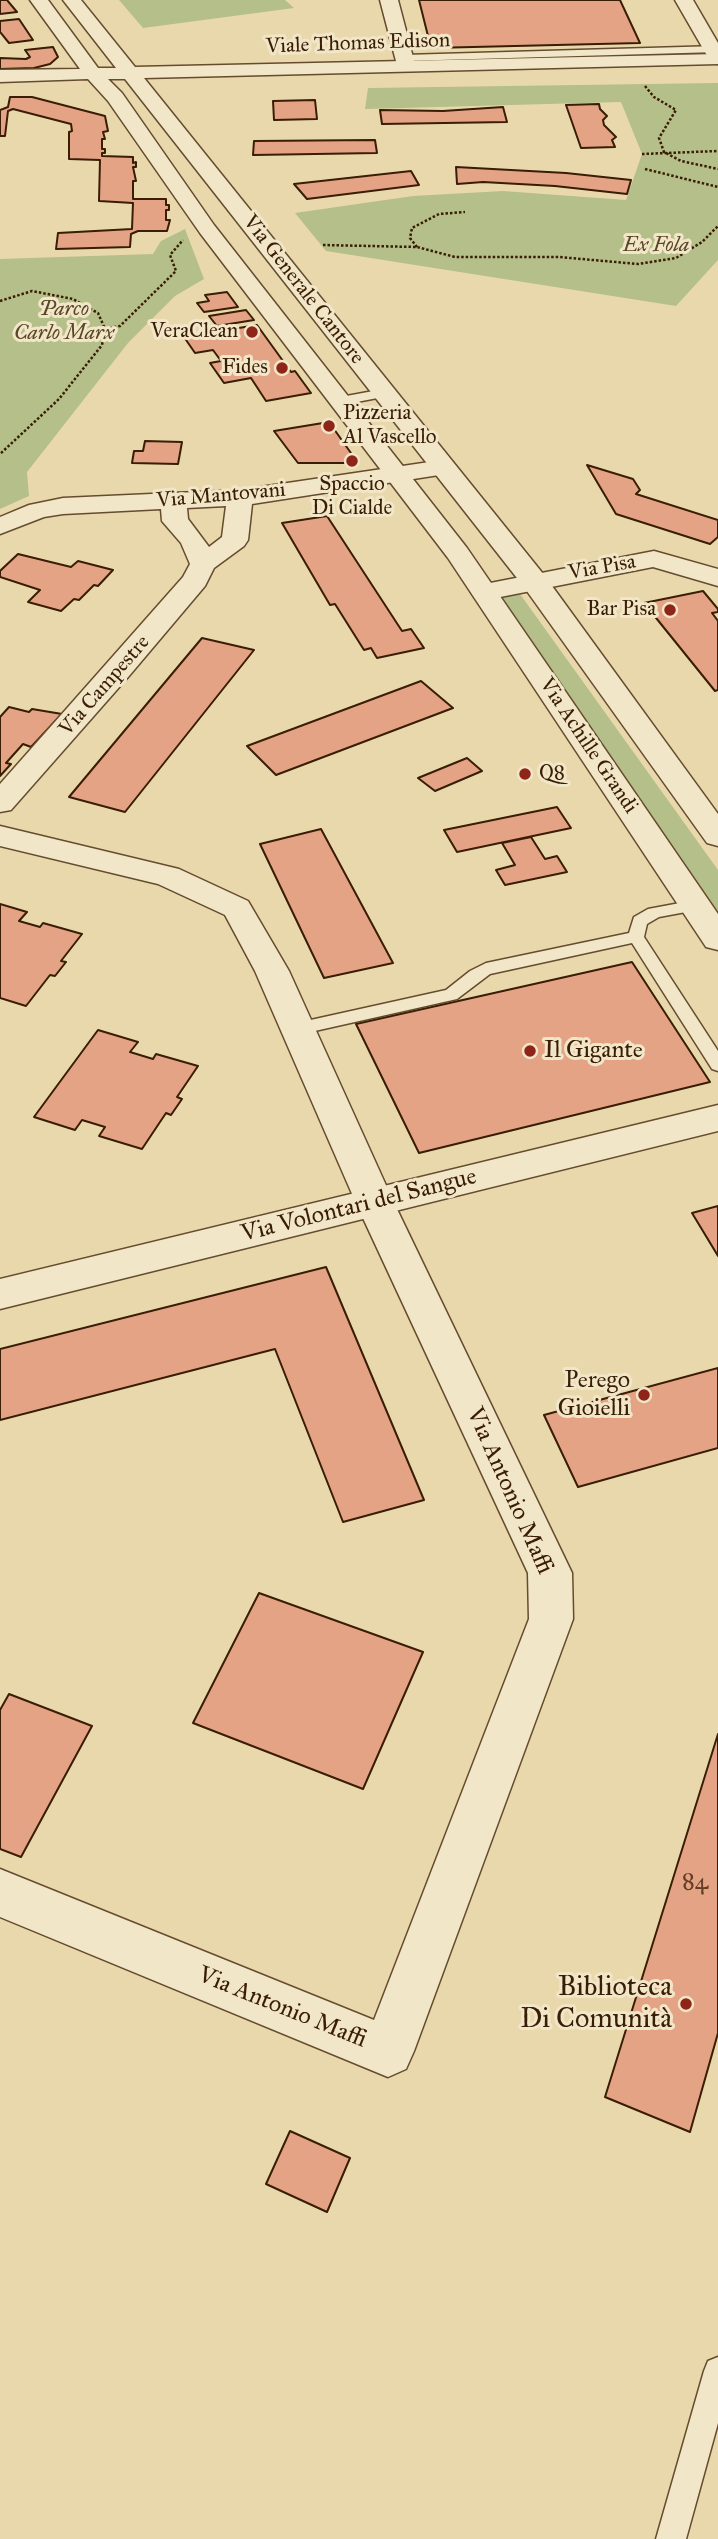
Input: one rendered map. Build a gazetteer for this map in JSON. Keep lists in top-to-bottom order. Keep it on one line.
{"streets":{"street":["Viale Thomas Edison","Via Generale Cantore","Via Mantovani","Via Pisa","Via Campestre","Via Achille Grandi","Via Volontari del Sangue","Via Antonio Maffi"]},"crossings":[["Viale Thomas Edison","Via Generale Cantore"],["Via Generale Cantore","Via Mantovani"],["Via Generale Cantore","Via Pisa"],["Via Generale Cantore","Via Achille Grandi"],["Via Mantovani","Via Campestre"],["Via Pisa","Via Achille Grandi"],["Via Volontari del Sangue","Via Antonio Maffi"]],"parks":["Ex Fola","Parco Carlo Marx"],"places":["VeraClean","Fides","Pizzeria Al Vascello","Spaccio Di Cialde","Bar Pisa","Q8","Il Gigante","Perego Gioielli","Biblioteca Di Comunità"],"house_numbers":["84"]}
